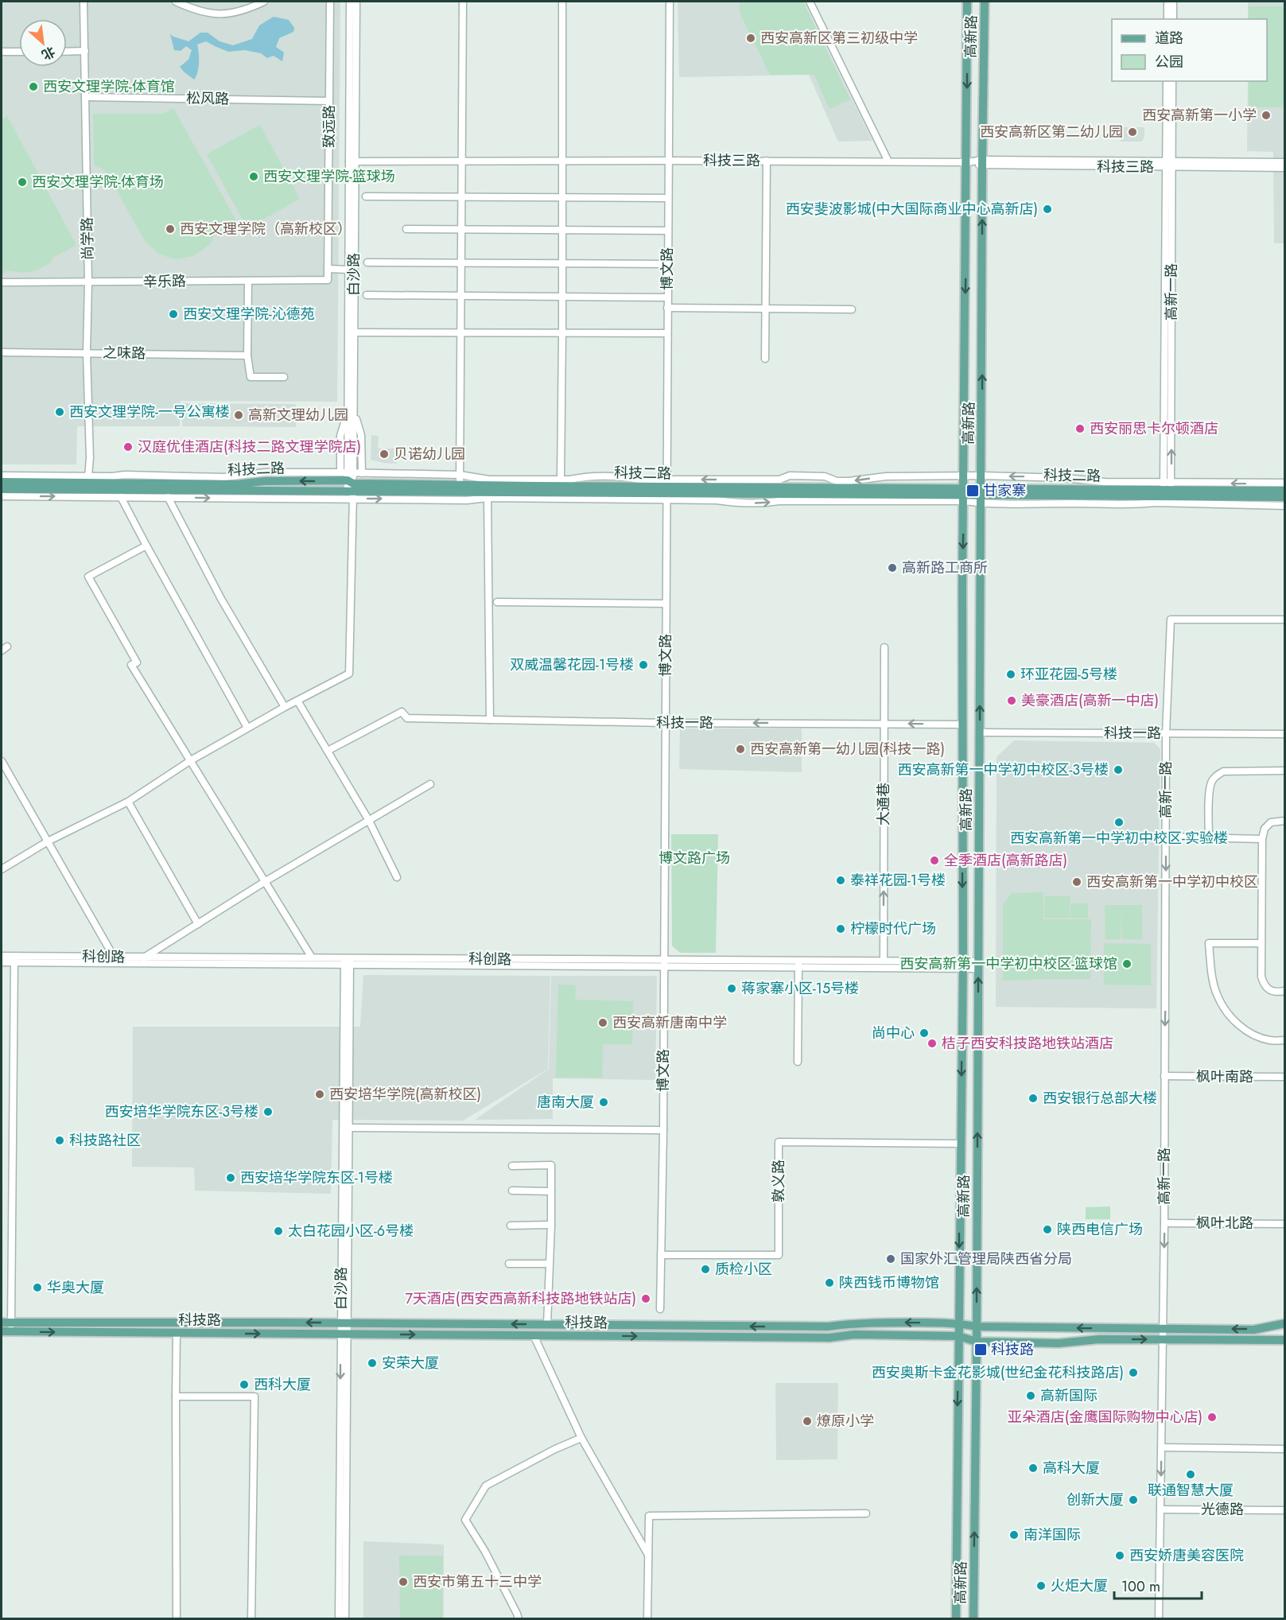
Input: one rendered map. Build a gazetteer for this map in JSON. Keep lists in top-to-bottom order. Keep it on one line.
{"streets":{"main road":["高新路","科技二路","科技路"],"street":["松风路","致远路","科技三路","尚学路","博文路","白沙路","辛乐路","高新一路","之味路","科技一路","大通巷","科创路","枫叶南路","敦义路","枫叶北路","光德路"]},"crossings":[["高新路","科技三路"],["高新路","科技二路"],["高新路","科技一路"],["高新路","科创路"],["高新路","敦义路"],["高新路","科技路"],["松风路","致远路"],["松风路","尚学路"],["致远路","辛乐路"],["科技三路","博文路"],["科技三路","白沙路"],["科技三路","高新一路"],["尚学路","辛乐路"],["尚学路","之味路"],["博文路","科技二路"],["博文路","科技一路"],["博文路","科创路"],["博文路","敦义路"],["白沙路","科技二路"],["白沙路","科创路"],["白沙路","科技路"],["高新一路","科技二路"],["高新一路","科技一路"],["高新一路","枫叶南路"],["高新一路","枫叶北路"],["高新一路","科技路"],["高新一路","光德路"],["科技一路","大通巷"],["大通巷","科创路"]],"one_way":["大通巷"],"parks":["博文路广场"],"places":{"other":["西安高新区第三初级中学","西安文理学院-体育馆","西安高新第一小学","西安高新区第二幼儿园","西安文理学院-篮球场","西安文理学院-体育场","西安斐波影城(中大国际商业中心高新店)","西安文理学院（高新校区）","西安文理学院-沁德苑","西安文理学院-一号公寓楼","高新文理幼儿园","西安丽思卡尔顿酒店","汉庭优佳酒店(科技二路文理学院店)","贝诺幼儿园","高新路工商所","双威温馨花园-1号楼","环亚花园-5号楼","美豪酒店(高新一中店)","西安高新第一幼儿园(科技一路)","西安高新第一中学初中校区-3号楼","西安高新第一中学初中校区-实验楼","全季酒店(高新路店)","泰祥花园-1号楼","西安高新第一中学初中校区","柠檬时代广场","西安高新第一中学初中校区-篮球馆","蒋家寨小区-15号楼","西安高新唐南中学","尚中心","桔子西安科技路地铁站酒店","西安培华学院(高新校区)","西安银行总部大楼","唐南大厦","西安培华学院东区-3号楼","科技路社区","西安培华学院东区-1号楼","陕西电信广场","太白花园小区-6号楼","国家外汇管理局陕西省分局","质检小区","陕西钱币博物馆","华奥大厦","7天酒店(西安西高新科技路地铁站店)","安荣大厦","西安奥斯卡金花影城(世纪金花科技路店)","西科大厦","高新国际","亚朵酒店(金鹰国际购物中心店)","燎原小学","高科大厦","联通智慧大厦","创新大厦","南洋国际","西安娇唐美容医院","西安市第五十三中学","火炬大厦"],"transit":["甘家寨","科技路"]},"legend":["道路","公园"],"scale_bar":"100 m","north":"bottom right"}
